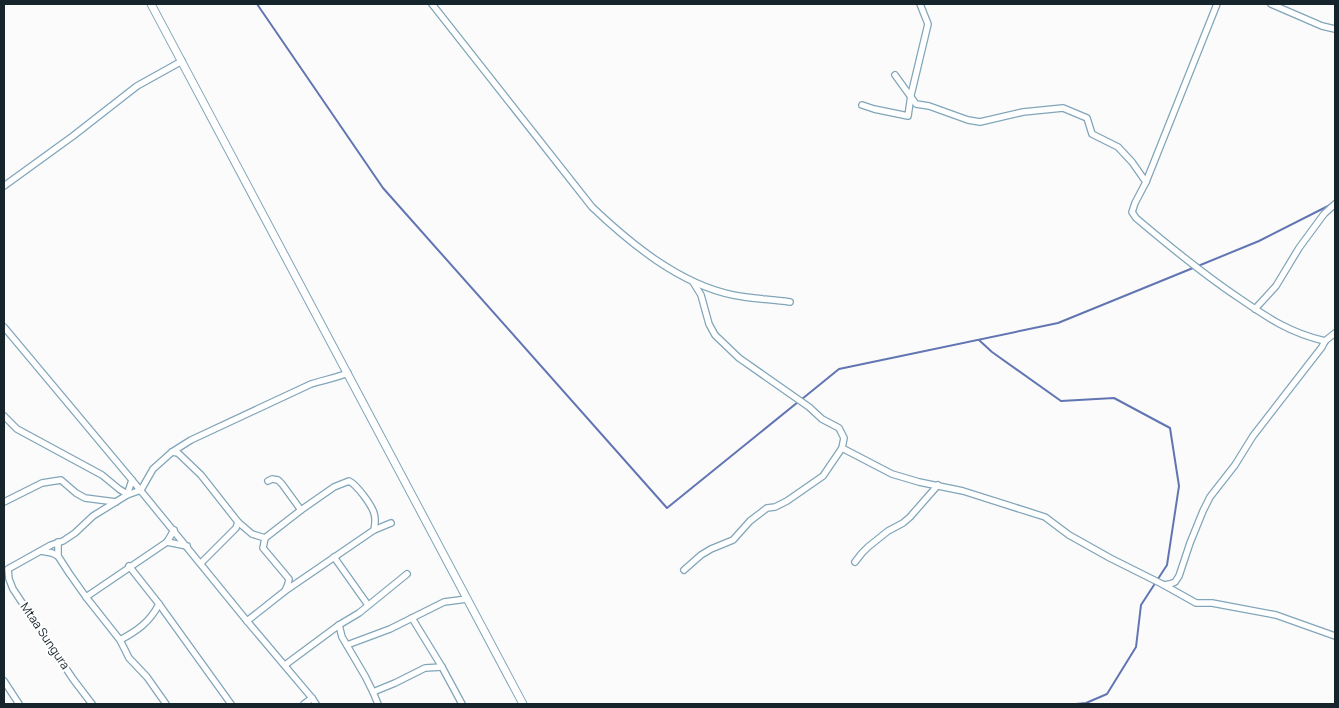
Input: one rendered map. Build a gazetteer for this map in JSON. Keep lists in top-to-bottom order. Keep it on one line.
{"streets":{"street":["Mtaa Sungura"]}}
